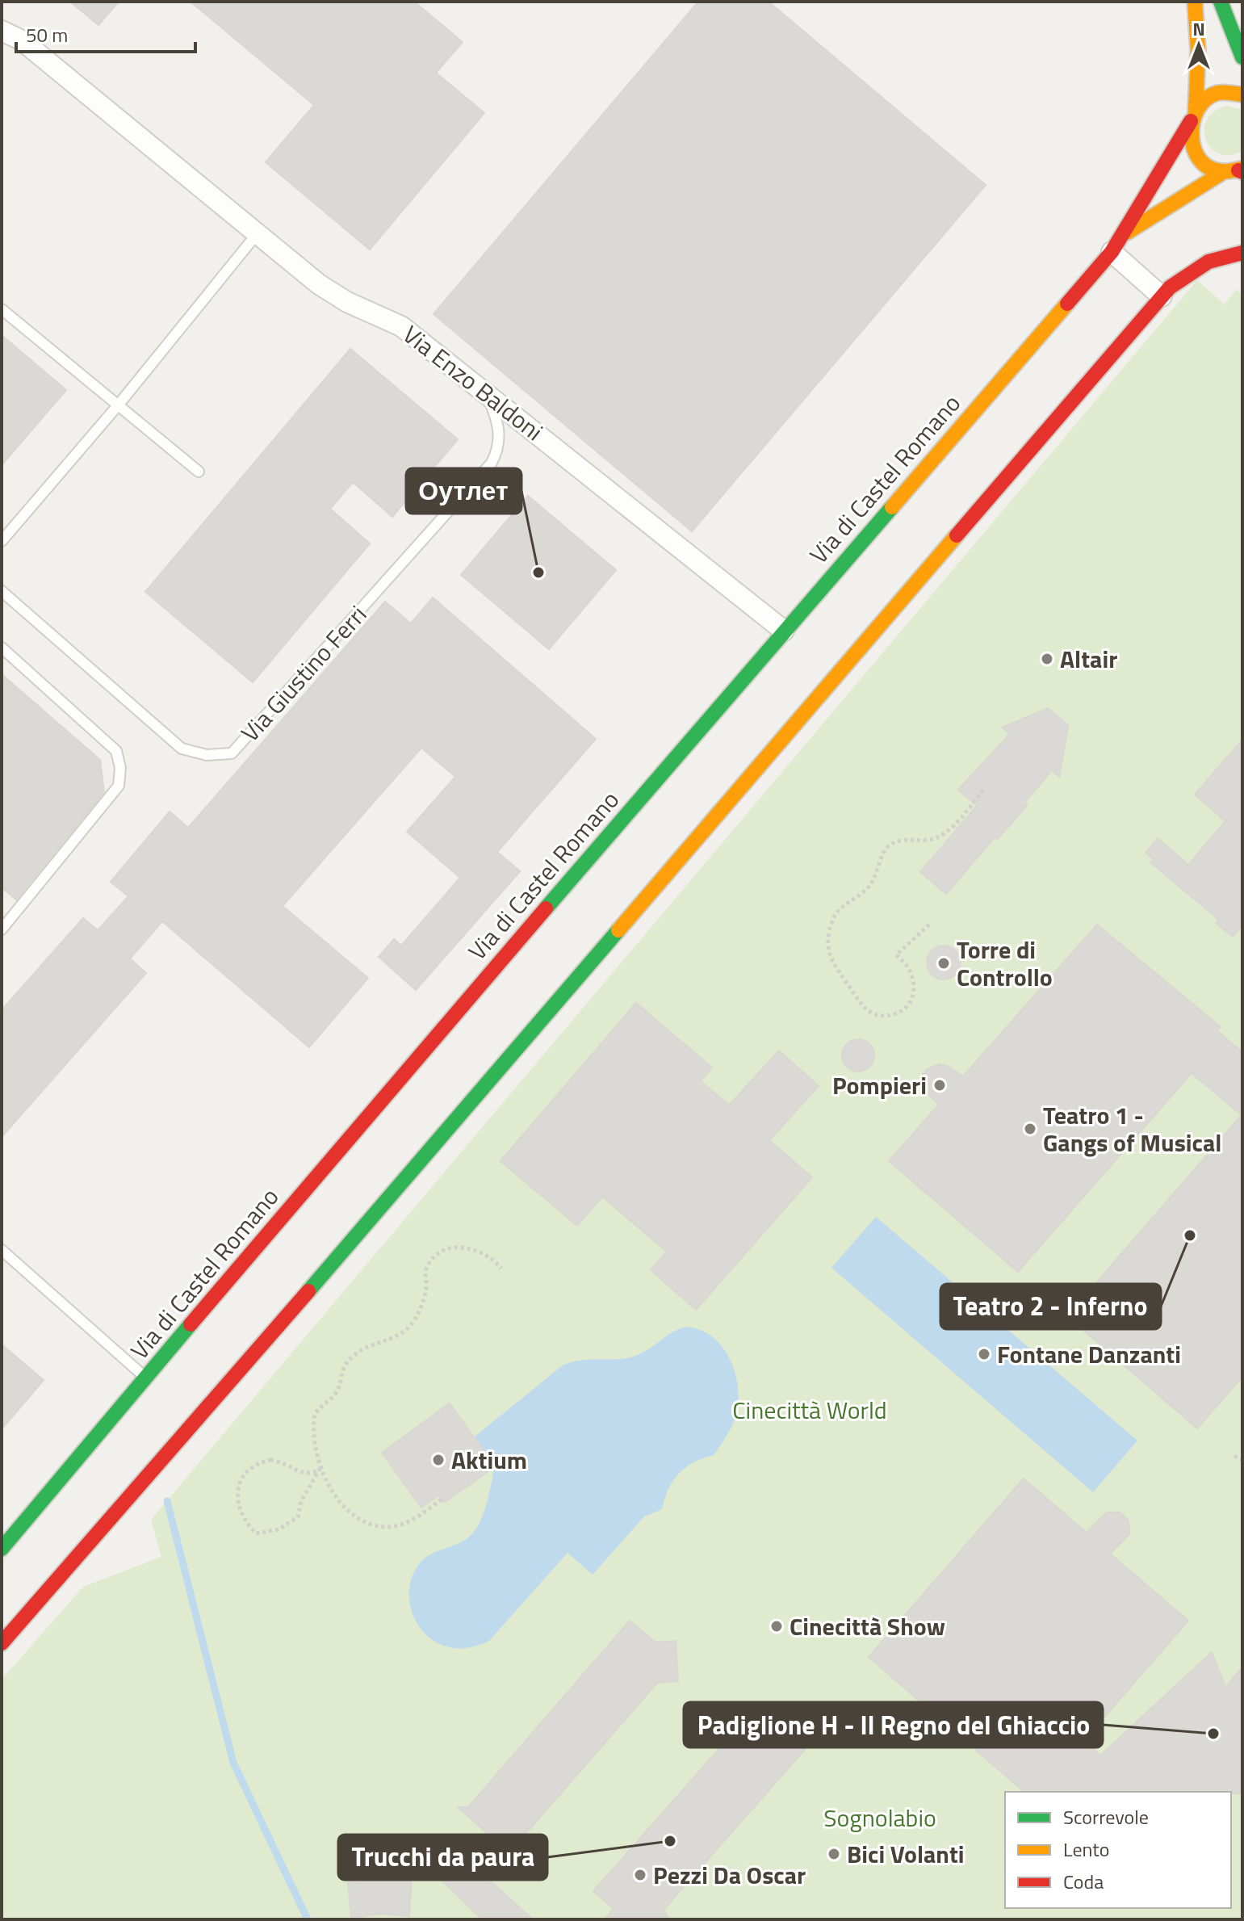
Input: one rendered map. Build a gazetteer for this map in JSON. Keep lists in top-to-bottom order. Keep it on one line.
{"streets":{"street":["Via Enzo Baldoni","Via di Castel Romano"],"lane":["Via Giustino Ferri"]},"crossings":[["Via Enzo Baldoni","Via di Castel Romano"],["Via Enzo Baldoni","Via Giustino Ferri"]],"parks":["Cinecittà World","Sognolabio"],"places":["Оутлет","Altair","Torre di Controllo","Pompieri","Teatro 1 - Gangs of Musical","Teatro 2 - Inferno","Fontane Danzanti","Aktium","Cinecittà Show","Padiglione H - Il Regno del Ghiaccio","Trucchi da paura","Bici Volanti","Pezzi Da Oscar"],"legend":["Scorrevole","Lento","Coda"],"scale_bar":"50 m","north":"top"}
